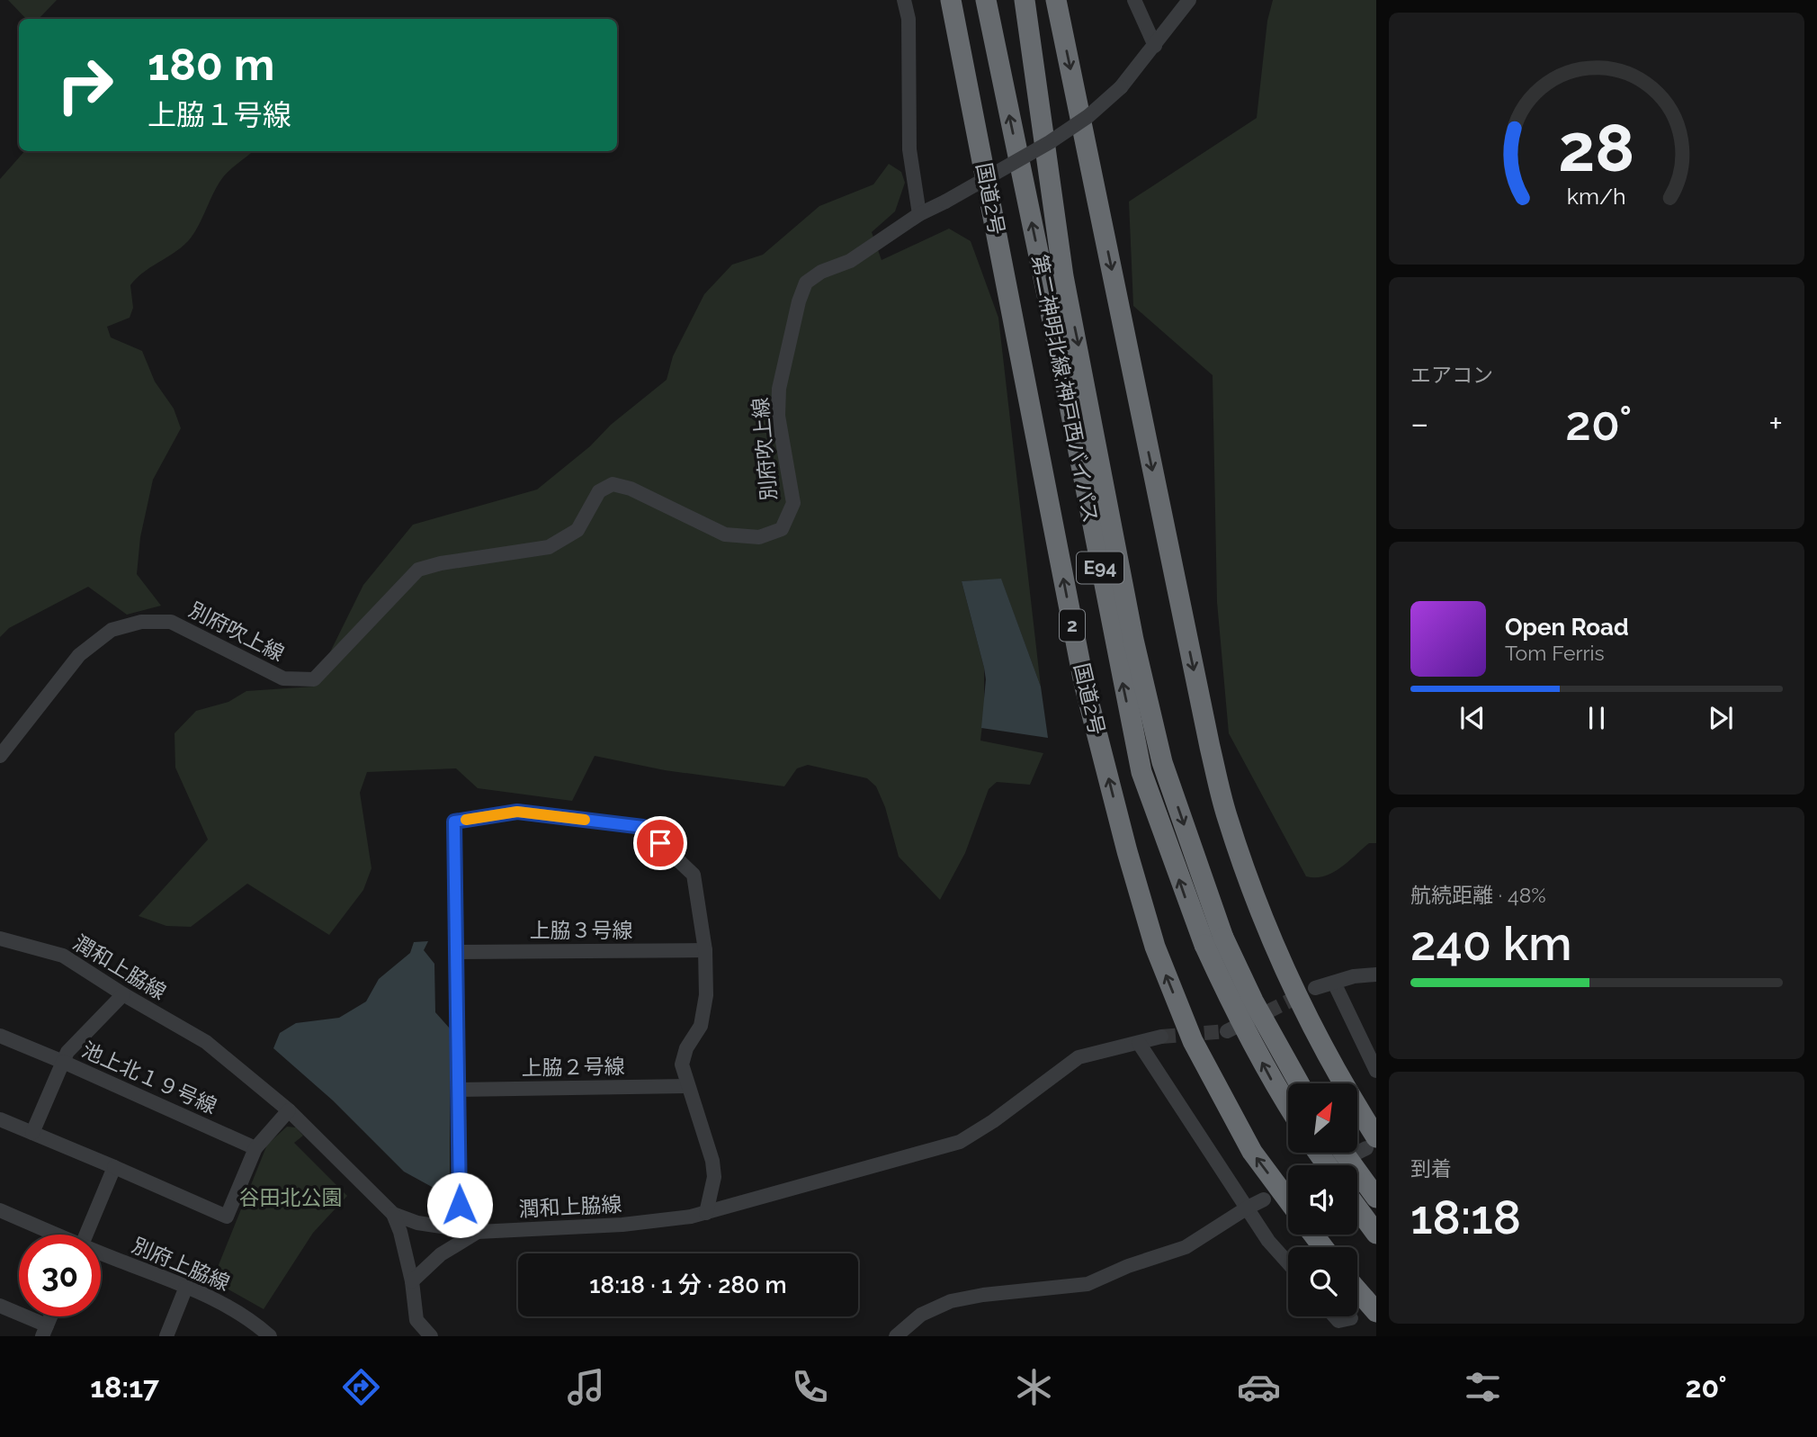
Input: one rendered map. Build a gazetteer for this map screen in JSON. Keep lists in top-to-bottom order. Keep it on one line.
{"streets":{"highway":["国道2号","第二神明北線;神戸西バイパス","E94","2"],"street":["別府吹上線","上脇３号線","潤和上脇線","上脇２号線","池上北１９号線","別府上脇線"]},"parks":["谷田北公園"],"north":"top right","page":{"turn":["180 m","上脇１号線"],"tile":["エアコン",["航続距離 · 48%","240 km"],["到着","18:18"]],"heat":["−","20°","+"],"song":["Open Road","Tom Ferris"],"limit":"30","trip":"18:18 · 1 分 · 280 m","tabs":["18:17","20°"],"gauge":["28","km/h"]}}
